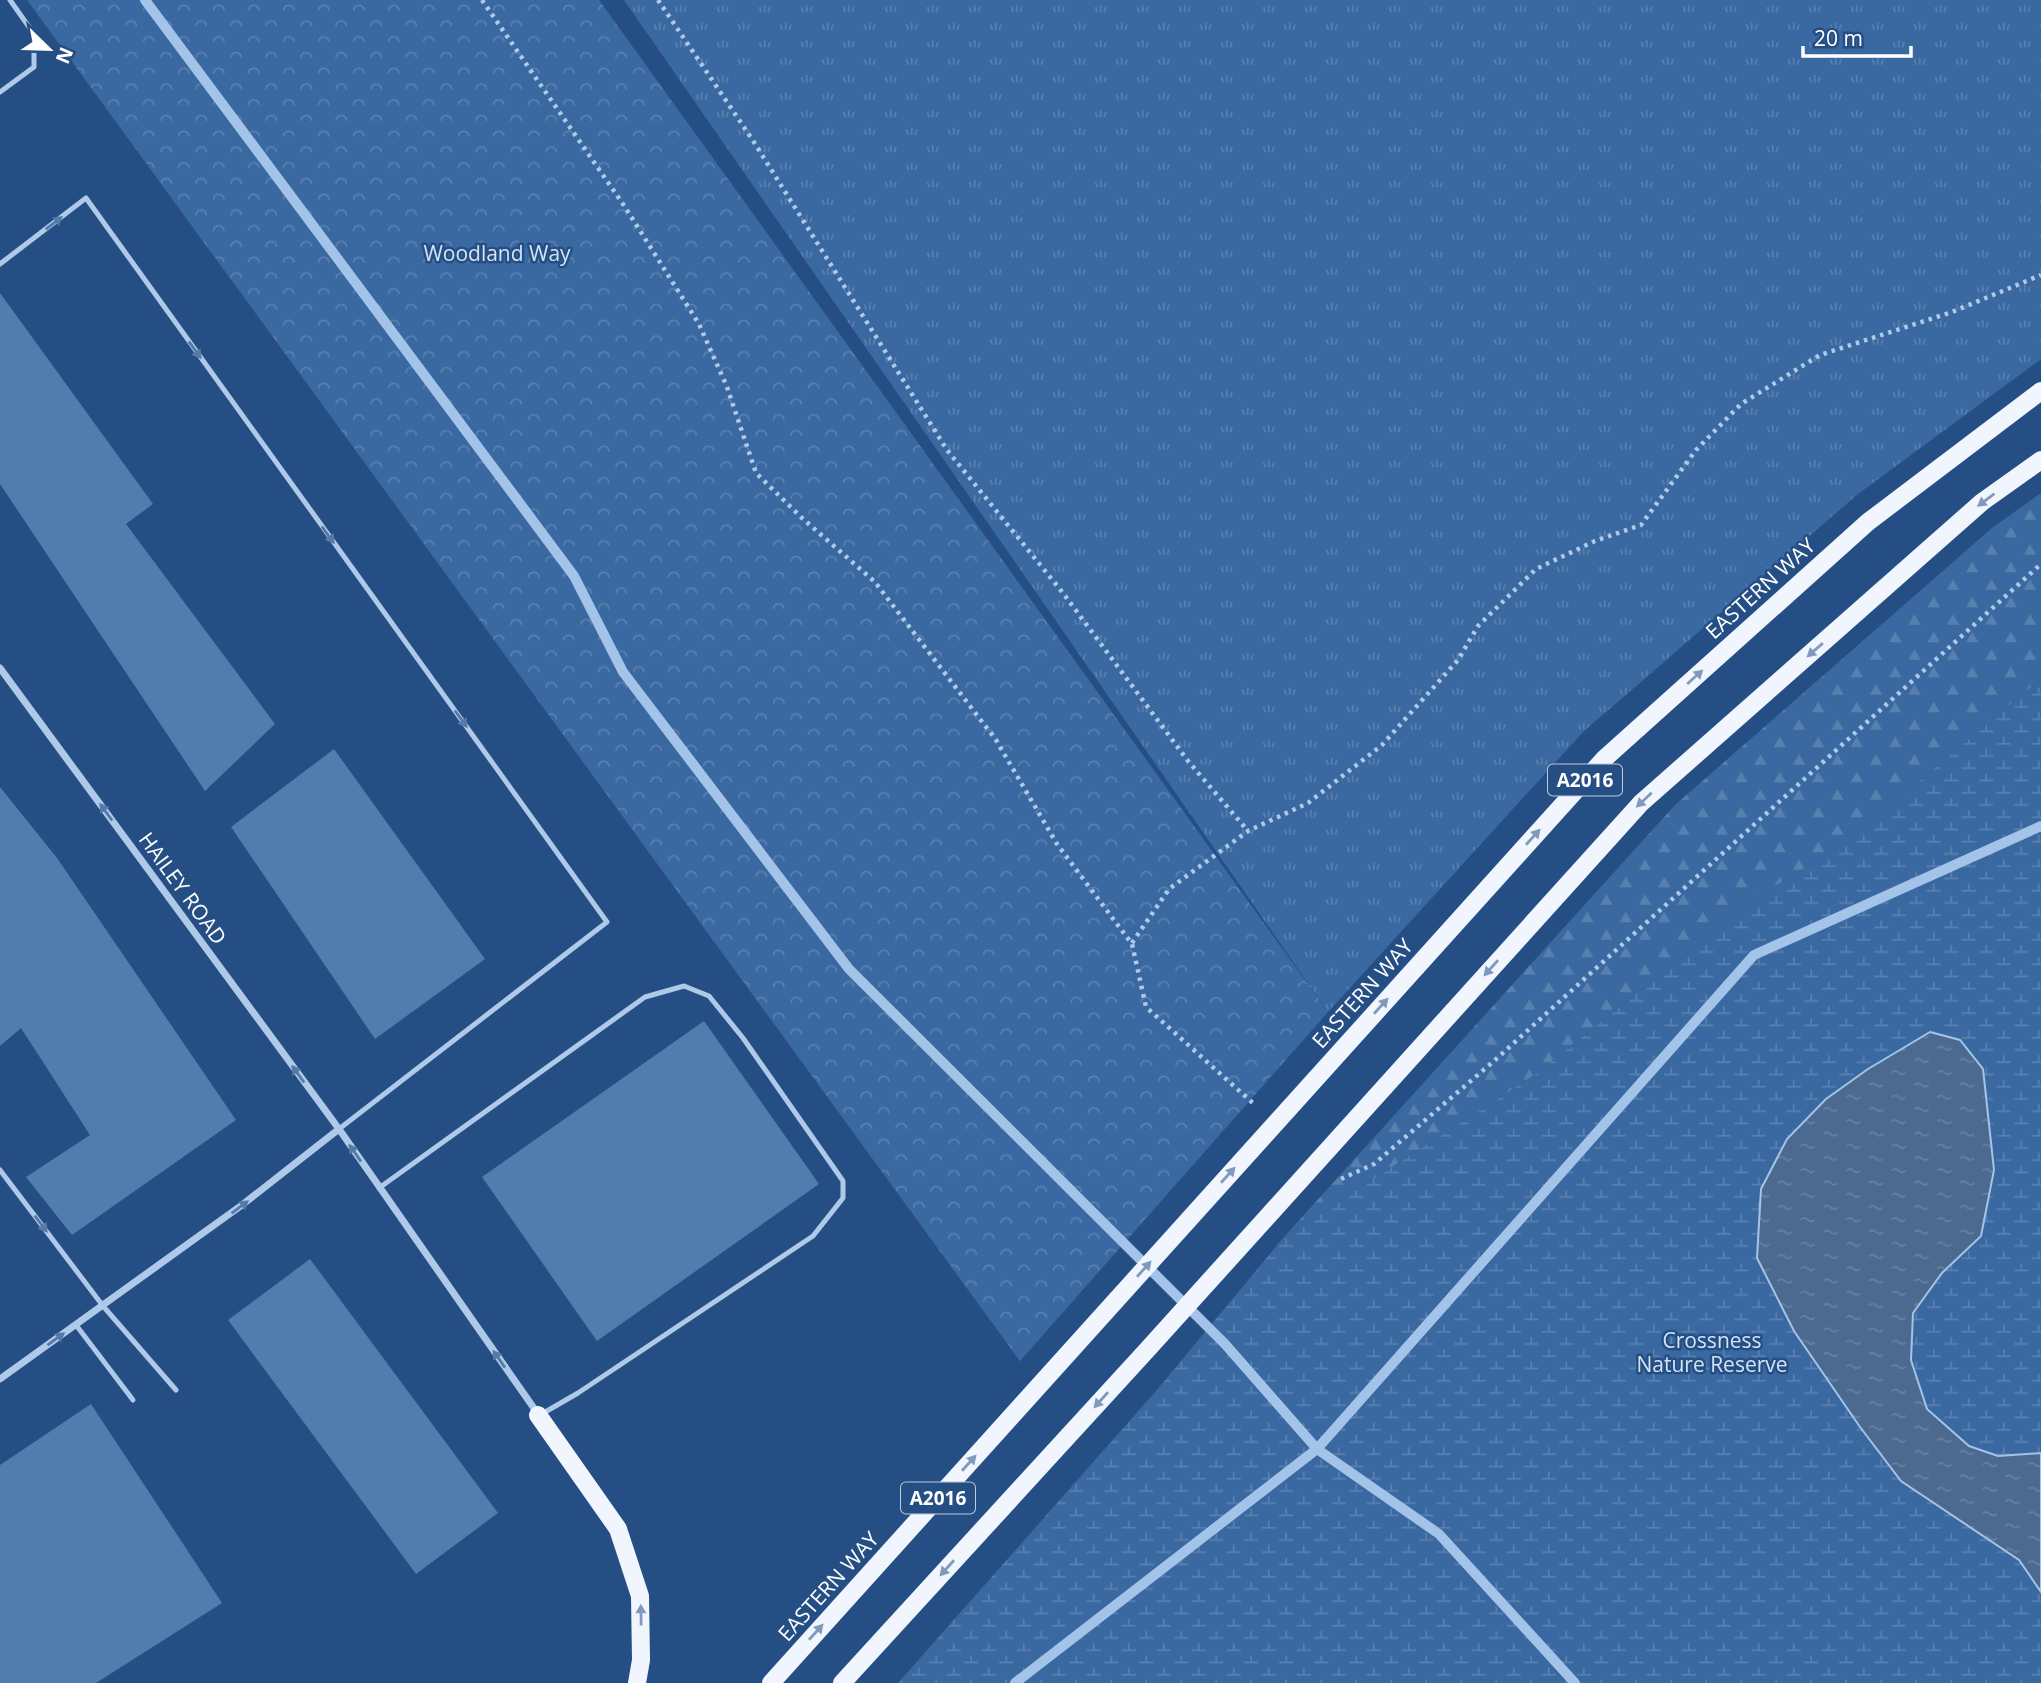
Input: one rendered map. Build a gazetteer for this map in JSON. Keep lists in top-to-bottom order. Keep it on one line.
{"streets":{"main road":["EASTERN WAY","A2016"],"street":["HAILEY ROAD"]},"one_way":["HAILEY ROAD"],"parks":["Woodland Way","Crossness Nature Reserve"],"scale_bar":"20 m","north":"bottom right"}
